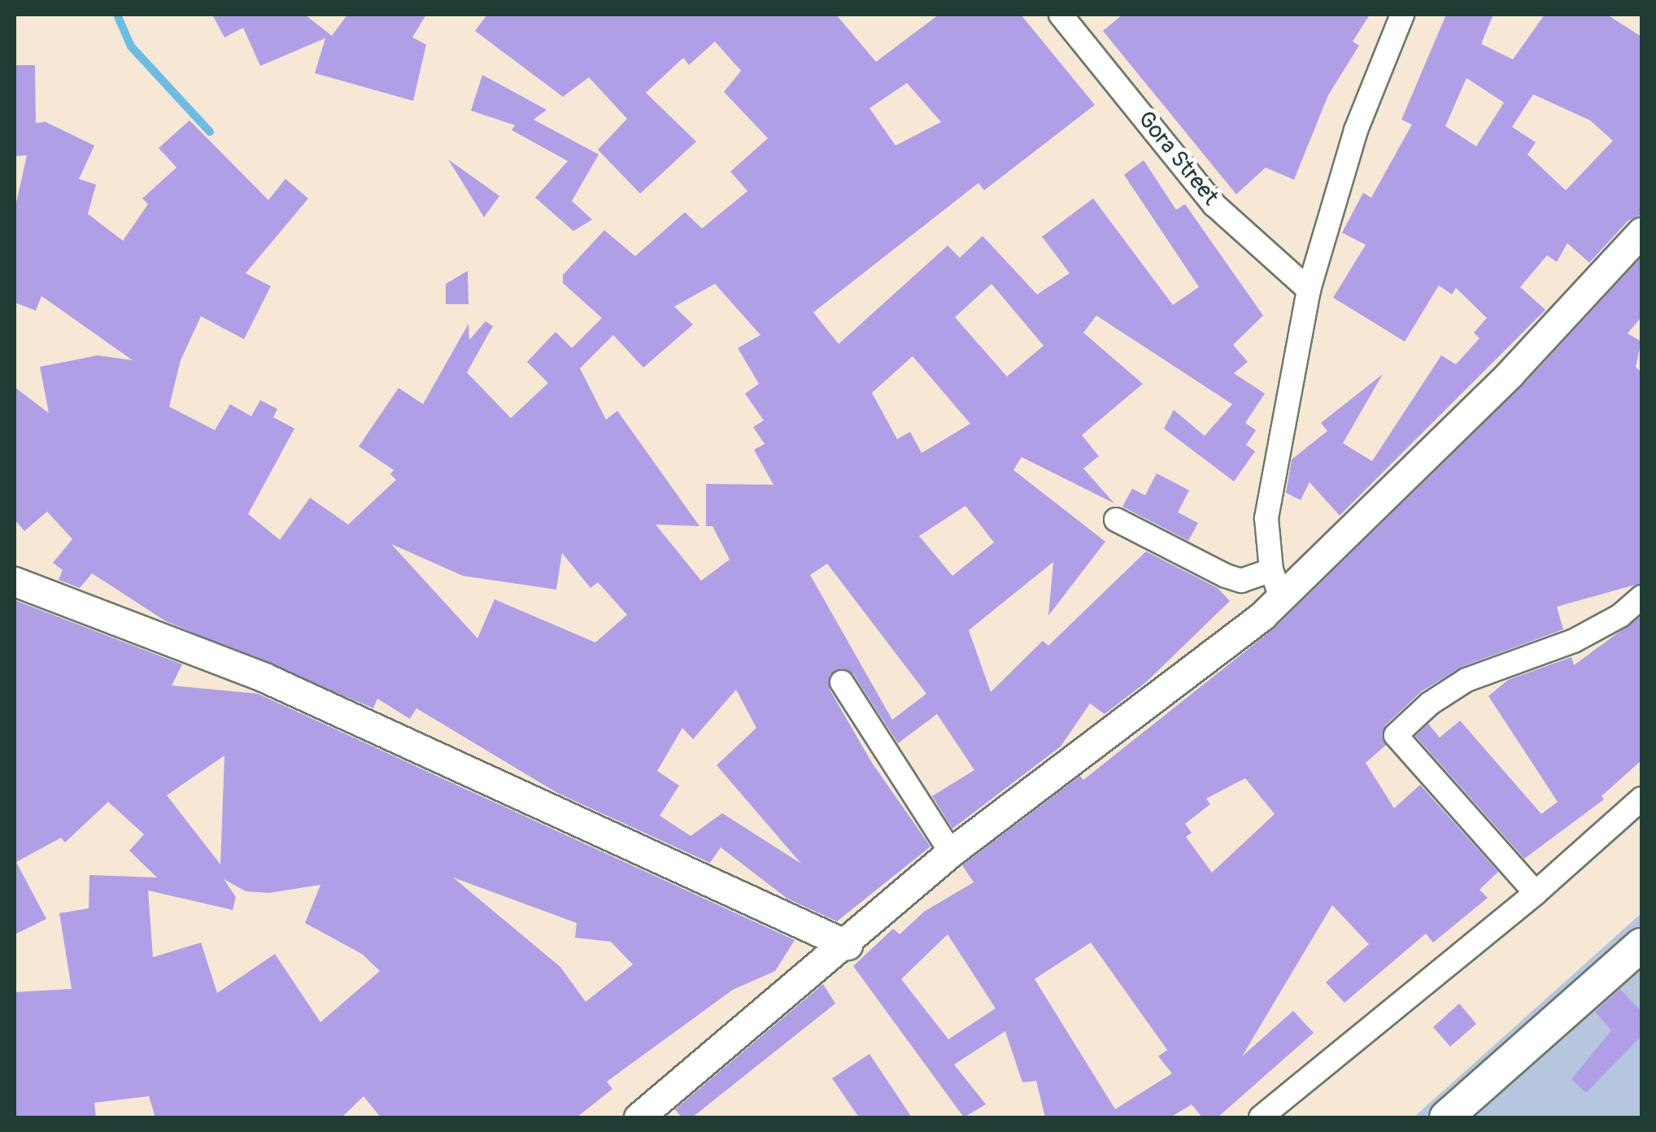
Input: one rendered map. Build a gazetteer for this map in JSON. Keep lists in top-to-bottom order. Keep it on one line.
{"streets":{"street":["Gora Street"]}}
